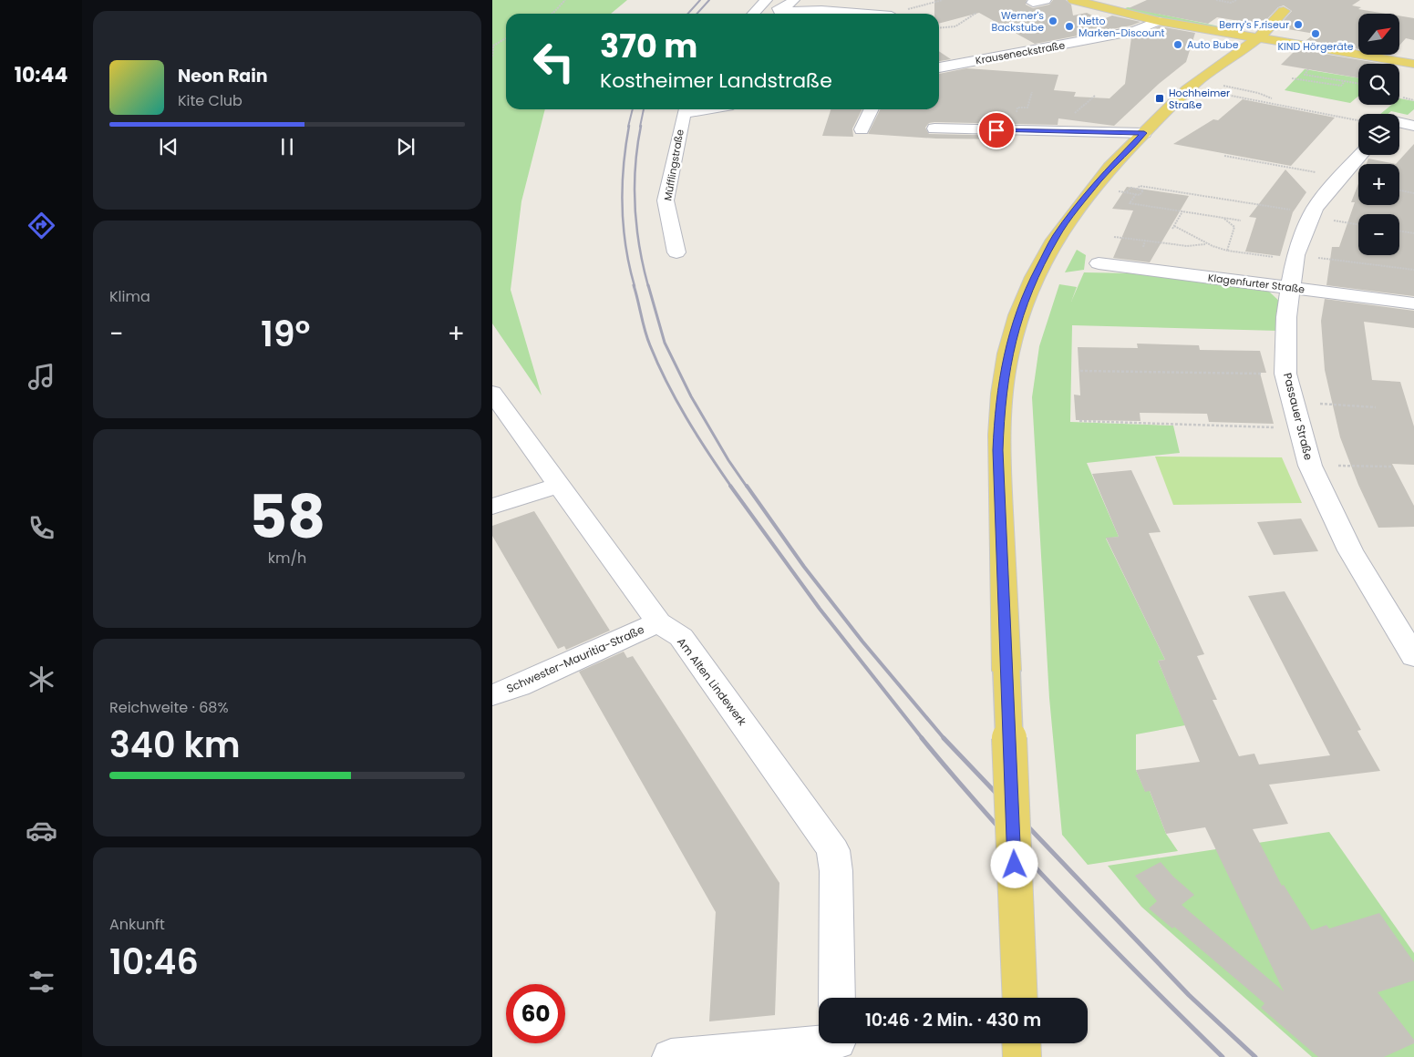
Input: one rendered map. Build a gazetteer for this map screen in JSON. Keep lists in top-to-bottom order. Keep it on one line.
{"streets":{"street":["Krauseneckstraße","Müfflingstraße","Klagenfurter Straße","Passauer Straße","Schwester-Mauritia-Straße","Am Alten Lindewerk"]},"crossings":[["Klagenfurter Straße","Passauer Straße"],["Schwester-Mauritia-Straße","Am Alten Lindewerk"]],"places":{"other":["Werner's Backstube","Berry's F.riseur","Netto Marken-Discount","KIND Hörgeräte","Auto Bube"],"transit":["Hochheimer Straße"]},"north":"top right","page":{"tabs":"10:44","map_buttons":["+","−"],"turn":["370 m","Kostheimer Landstraße"],"song":["Neon Rain","Kite Club"],"tile":["Klima",["58","km/h"],["Reichweite · 68%","340 km"],["Ankunft","10:46"]],"heat":["−","19°","+"],"limit":"60","trip":"10:46 · 2 Min. · 430 m"}}
